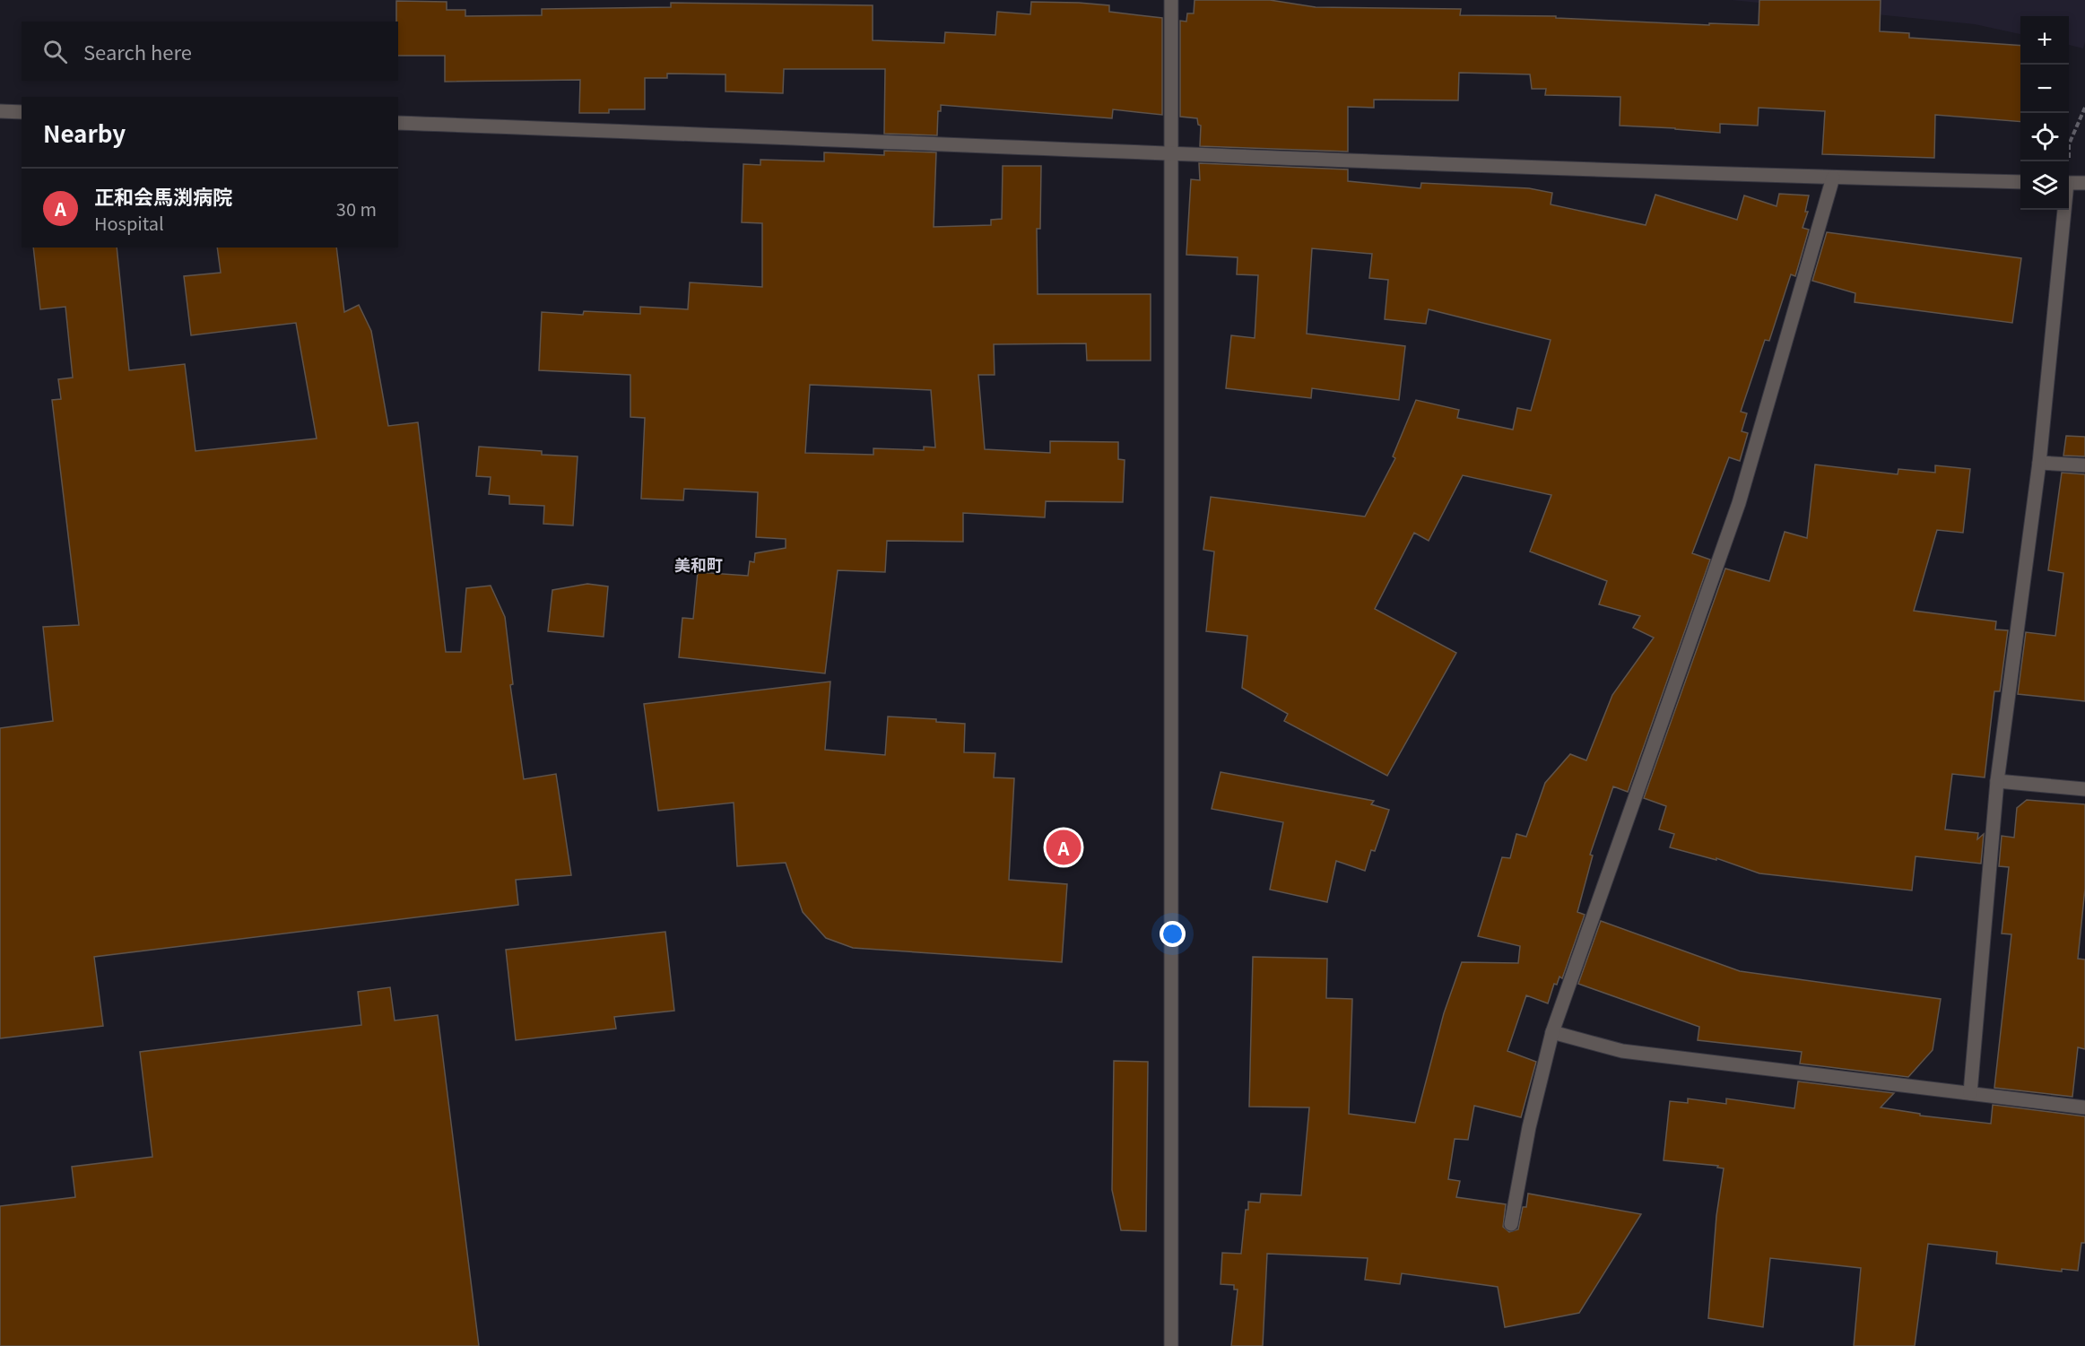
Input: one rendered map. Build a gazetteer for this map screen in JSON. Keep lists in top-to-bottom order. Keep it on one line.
{"districts":["美和町"],"page":{"map_buttons":["+","−"],"search":"Search here","heading":"Nearby","list":[{"mark":"A","name":"正和会馬渕病院","note":"Hospital","value":"30 m"}],"pins":"A"}}
